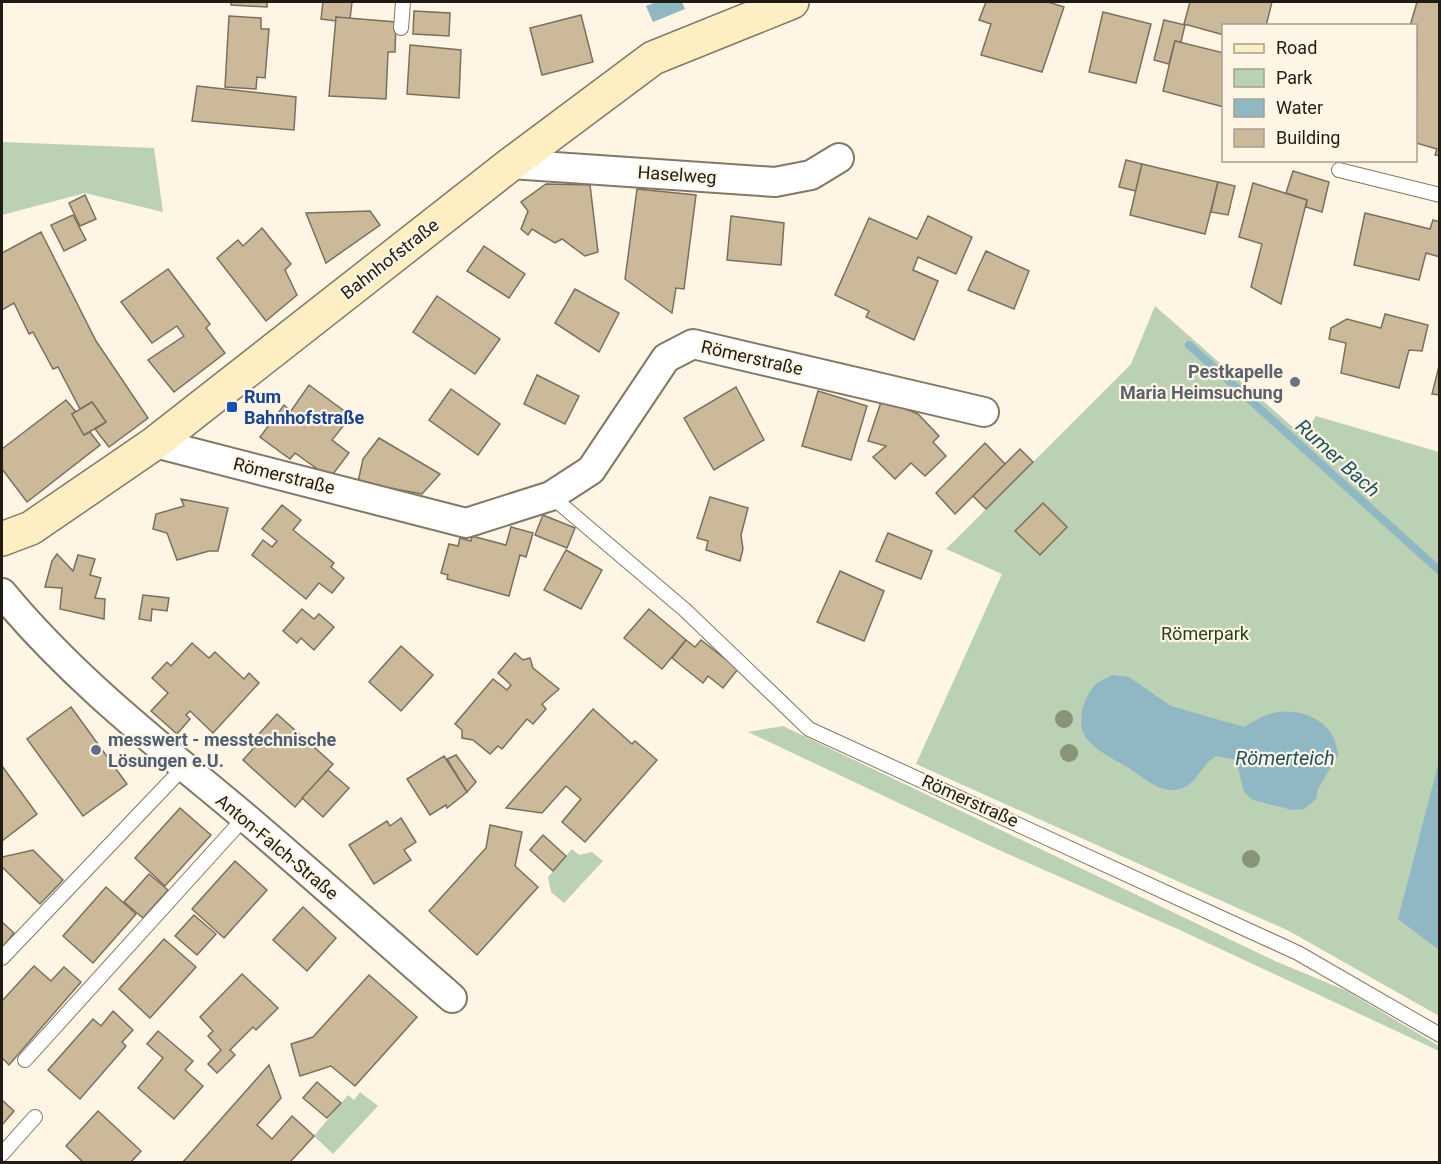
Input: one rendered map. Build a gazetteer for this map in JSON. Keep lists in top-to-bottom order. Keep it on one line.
{"streets":{"street":["Haselweg","Bahnhofstraße","Römerstraße","Anton-Falch-Straße"]},"crossings":[["Haselweg","Bahnhofstraße"],["Bahnhofstraße","Römerstraße"]],"water":["Rumer Bach","Römerteich"],"parks":["Römerpark"],"places":{"other":["Pestkapelle Maria Heimsuchung","messwert - messtechnische Lösungen e.U."],"transit":["Rum Bahnhofstraße"]},"legend":["Road","Park","Water","Building"]}
